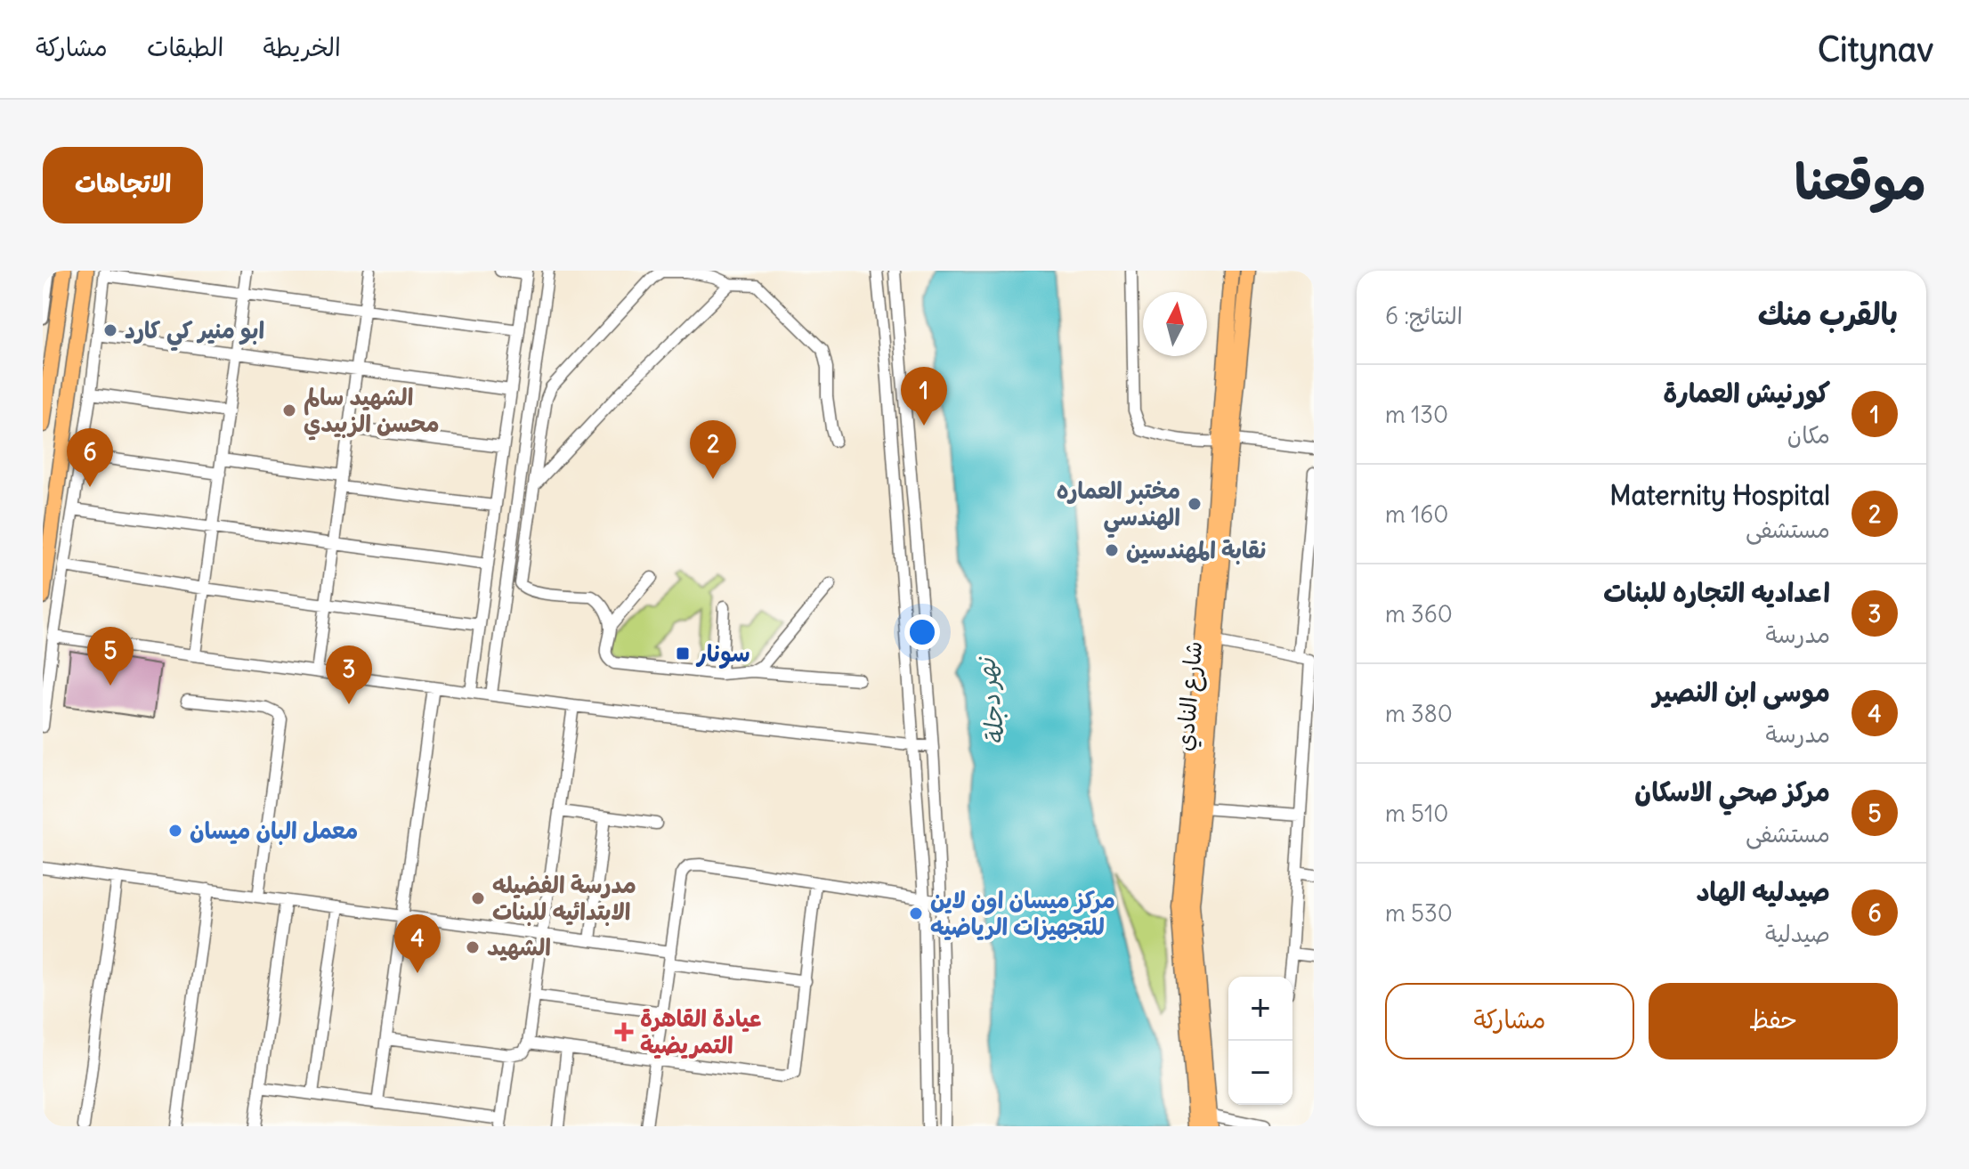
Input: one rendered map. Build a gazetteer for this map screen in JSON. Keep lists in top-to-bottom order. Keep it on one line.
{"streets":{"main road":["شارع النادي"]},"water":["نهر دجلة"],"places":{"other":["ابو منير كي كارد","الشهيد سالم محسن الزبيدي","مختبر العماره الهندسي","نقابة المهندسين","معمل البان ميسان","مدرسة الفضيله الابتدائيه للبنات","مركز ميسان اون لاين للتجهيزات الرياضيه","الشهيد"],"transit":["سونار"],"health":["عيادة القاهرة التمريضية"]},"north":"top","page":{"header":"Citynav","nav":["الخريطة","الطبقات","مشاركة"],"title":"موقعنا","buttons":["الاتجاهات",["حفظ","مشاركة"]],"heading":["بالقرب منك","النتائج: 6"],"list":[{"mark":"1","name":"كورنيش العمارة","note":"مكان","value":"130 m"},{"mark":"2","name":"Maternity Hospital","note":"مستشفى","value":"160 m"},{"mark":"3","name":"اعداديه التجاره للبنات","note":"مدرسة","value":"360 m"},{"mark":"4","name":"موسى ابن النصير","note":"مدرسة","value":"380 m"},{"mark":"5","name":"مركز صحي الاسكان","note":"مستشفى","value":"510 m"},{"mark":"6","name":"صيدليه الهاد","note":"صيدلية","value":"530 m"}],"pins":["1","2","6","5","3","4"],"map_buttons":["+","−"]}}
